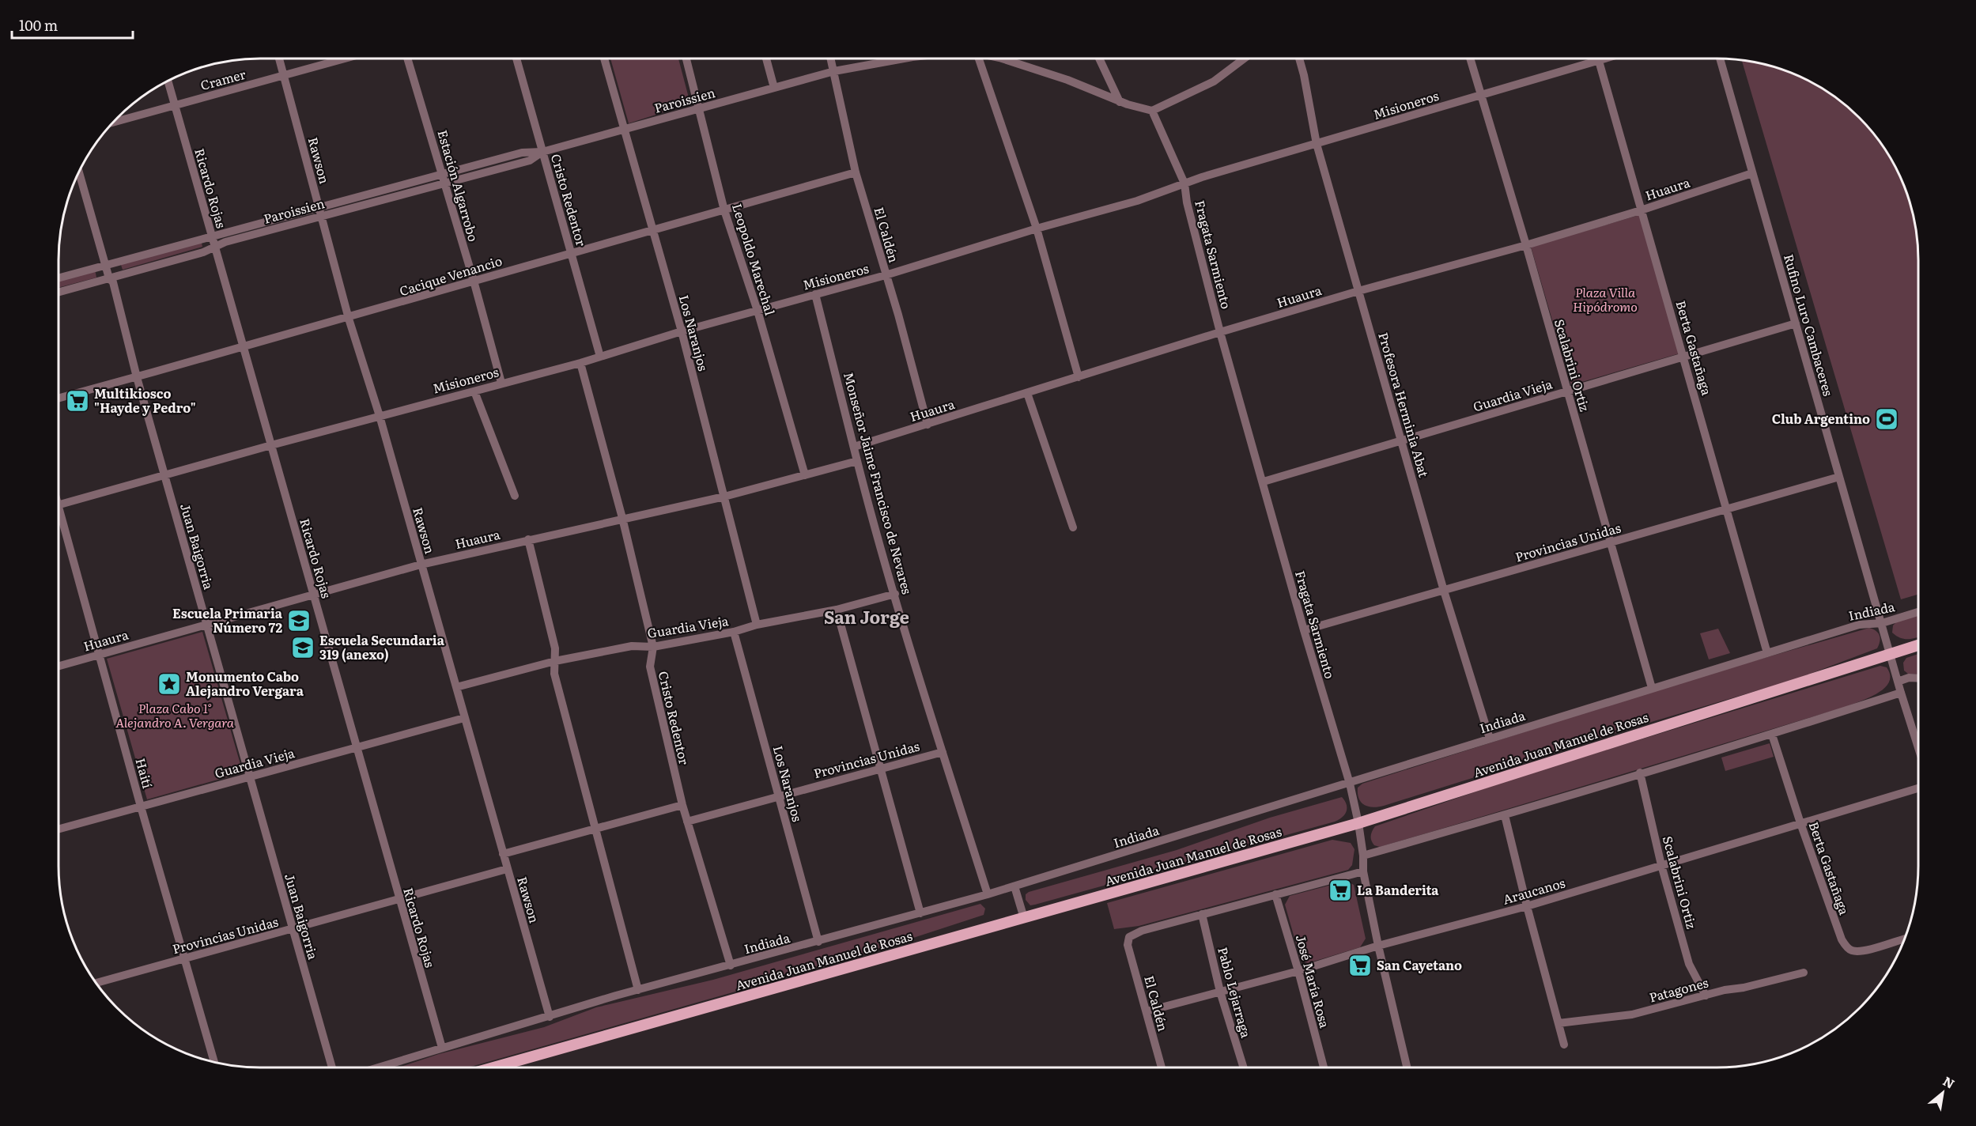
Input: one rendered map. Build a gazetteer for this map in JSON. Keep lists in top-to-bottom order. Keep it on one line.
{"streets":{"main road":["Avenida Juan Manuel de Rosas"],"street":["Cramer","Paroissien","Misioneros","Rawson","Estación Algarrobo","Ricardo Rojas","Huaura","Cristo Redentor","El Caldén","Fragata Sarmiento","Leopoldo Marechal","Cacique Venancio","Rufino Luro Cambaceres","Los Naranjos","Berta Gastañaga","Scalabrini Ortiz","Guardia Vieja","Profesora Herminia Abat","Monseñor Jaime Francisco de Nevares","Provincias Unidas","Juan Baigorria","Indiada","Haití","Araucanos","José María Rosa","Patagones","Pablo Lejarraga"]},"crossings":[["Cramer","Rawson"],["Cramer","Ricardo Rojas"],["Paroissien","Rawson"],["Paroissien","Estación Algarrobo"],["Paroissien","Ricardo Rojas"],["Paroissien","Cristo Redentor"],["Paroissien","El Caldén"],["Paroissien","Fragata Sarmiento"],["Paroissien","Leopoldo Marechal"],["Paroissien","Los Naranjos"],["Paroissien","Juan Baigorria"],["Misioneros","Rawson"],["Misioneros","Estación Algarrobo"],["Misioneros","Ricardo Rojas"],["Misioneros","Cristo Redentor"],["Misioneros","El Caldén"],["Misioneros","Fragata Sarmiento"],["Misioneros","Leopoldo Marechal"],["Misioneros","Los Naranjos"],["Misioneros","Berta Gastañaga"],["Misioneros","Scalabrini Ortiz"],["Misioneros","Profesora Herminia Abat"],["Misioneros","Monseñor Jaime Francisco de Nevares"],["Misioneros","Juan Baigorria"],["Rawson","Huaura"],["Rawson","Cacique Venancio"],["Rawson","Guardia Vieja"],["Rawson","Provincias Unidas"],["Rawson","Indiada"],["Estación Algarrobo","Cacique Venancio"],["Ricardo Rojas","Huaura"],["Ricardo Rojas","Cacique Venancio"],["Ricardo Rojas","Guardia Vieja"],["Ricardo Rojas","Provincias Unidas"],["Ricardo Rojas","Indiada"],["Huaura","Cristo Redentor"],["Huaura","El Caldén"],["Huaura","Fragata Sarmiento"],["Huaura","Leopoldo Marechal"],["Huaura","Rufino Luro Cambaceres"],["Huaura","Los Naranjos"],["Huaura","Berta Gastañaga"],["Huaura","Scalabrini Ortiz"],["Huaura","Profesora Herminia Abat"],["Huaura","Monseñor Jaime Francisco de Nevares"],["Huaura","Juan Baigorria"],["Huaura","Haití"],["Cristo Redentor","Cacique Venancio"],["Cristo Redentor","Guardia Vieja"],["Cristo Redentor","Provincias Unidas"],["Cristo Redentor","Indiada"],["El Caldén","Cacique Venancio"],["El Caldén","Araucanos"],["El Caldén","Pablo Lejarraga"],["Fragata Sarmiento","Guardia Vieja"],["Fragata Sarmiento","Provincias Unidas"],["Fragata Sarmiento","Indiada"],["Fragata Sarmiento","Avenida Juan Manuel de Rosas"],["Fragata Sarmiento","Araucanos"],["Leopoldo Marechal","Cacique Venancio"],["Cacique Venancio","Los Naranjos"],["Cacique Venancio","Juan Baigorria"],["Rufino Luro Cambaceres","Guardia Vieja"],["Rufino Luro Cambaceres","Provincias Unidas"],["Rufino Luro Cambaceres","Indiada"],["Rufino Luro Cambaceres","Avenida Juan Manuel de Rosas"],["Los Naranjos","Guardia Vieja"],["Los Naranjos","Provincias Unidas"],["Los Naranjos","Indiada"],["Berta Gastañaga","Guardia Vieja"],["Berta Gastañaga","Provincias Unidas"],["Berta Gastañaga","Indiada"],["Berta Gastañaga","Araucanos"],["Scalabrini Ortiz","Guardia Vieja"],["Scalabrini Ortiz","Provincias Unidas"],["Scalabrini Ortiz","Indiada"],["Scalabrini Ortiz","Araucanos"],["Scalabrini Ortiz","Patagones"],["Guardia Vieja","Profesora Herminia Abat"],["Guardia Vieja","Monseñor Jaime Francisco de Nevares"],["Guardia Vieja","Juan Baigorria"],["Guardia Vieja","Haití"],["Profesora Herminia Abat","Provincias Unidas"],["Profesora Herminia Abat","Indiada"],["Monseñor Jaime Francisco de Nevares","Provincias Unidas"],["Monseñor Jaime Francisco de Nevares","Indiada"],["Provincias Unidas","Juan Baigorria"],["Provincias Unidas","Haití"],["Araucanos","José María Rosa"],["Araucanos","Pablo Lejarraga"]],"districts":["San Jorge"],"parks":["Plaza Villa Hipódromo","Plaza Cabo 1° Alejandro A. Vergara"],"places":{"supermarket":["Multikiosco \"Hayde y Pedro\"","La Banderita","San Cayetano"],"sports":["Club Argentino"],"school or university":["Escuela Primaria Número 72","Escuela Secundaria 319 (anexo)"],"place":["Monumento Cabo Alejandro Vergara"]},"scale_bar":"100 m","north":"top right"}
